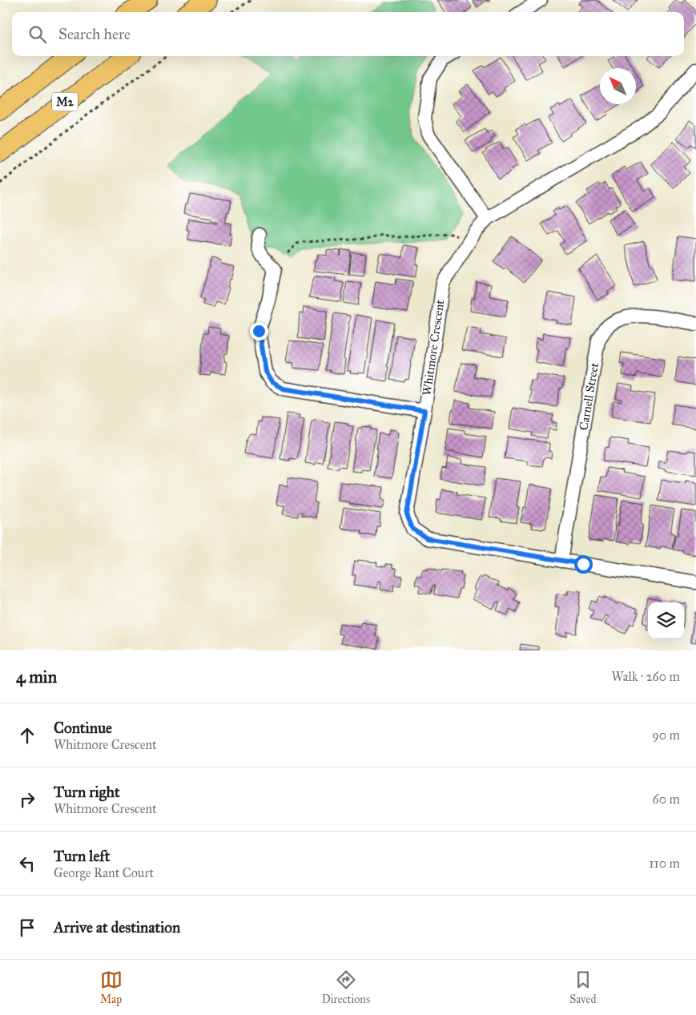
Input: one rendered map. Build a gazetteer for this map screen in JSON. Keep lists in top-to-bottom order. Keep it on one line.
{"streets":{"highway":["M2"],"street":["Whitmore Crescent","Carnell Street"]},"crossings":[["Whitmore Crescent","Carnell Street"]],"north":"top left","page":{"search":"Search here","heading":["4 min","Walk · 260 m"],"list":[["Continue","Whitmore Crescent","90 m"],["Turn right","Whitmore Crescent","60 m"],["Turn left","George Rant Court","110 m"],"Arrive at destination"],"nav":["Map","Directions","Saved"]}}
